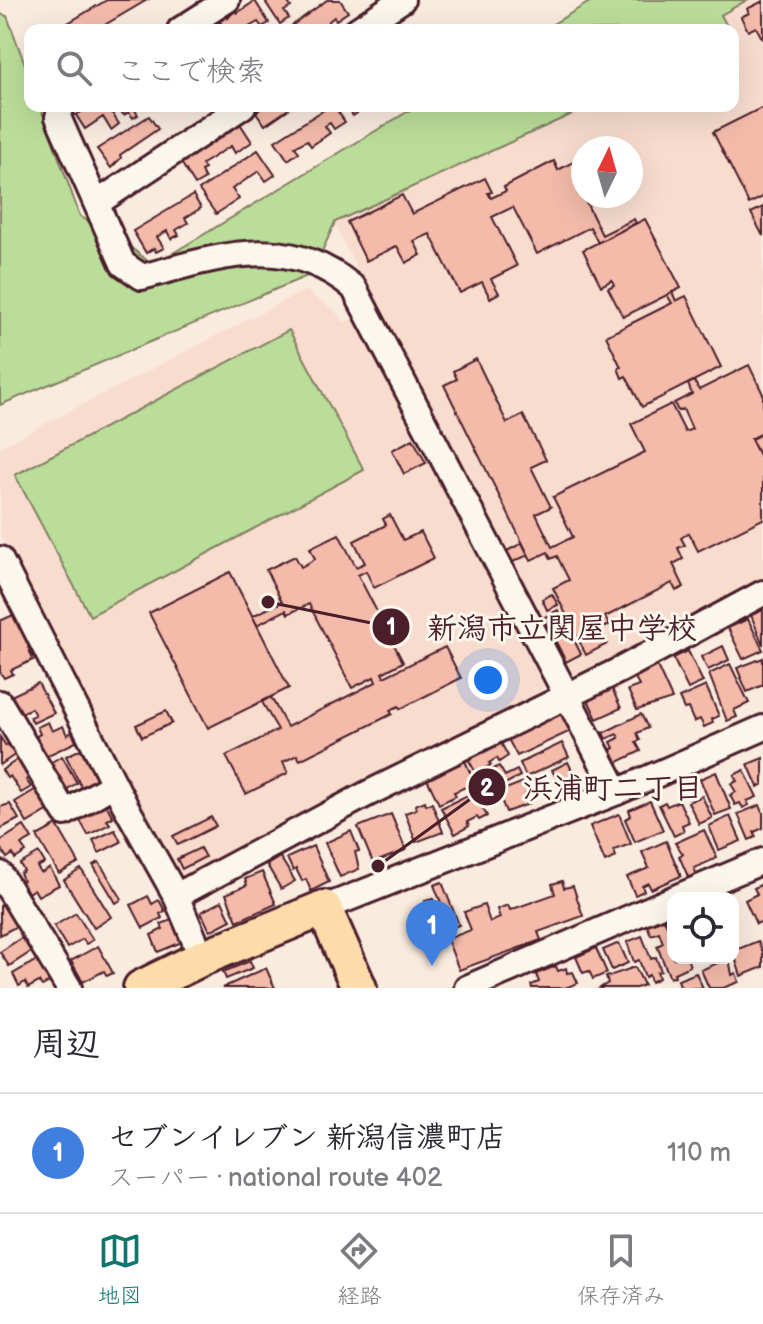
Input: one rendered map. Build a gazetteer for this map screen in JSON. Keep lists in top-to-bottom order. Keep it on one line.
{"places":["新潟市立関屋中学校","浜浦町二丁目"],"north":"top","page":{"search":"ここで検索","pins":"1","heading":"周辺","list":[{"mark":"1","name":"セブンイレブン 新潟信濃町店","note":"スーパー · national route 402","value":"110 m"}],"nav":["地図","経路","保存済み"]}}
